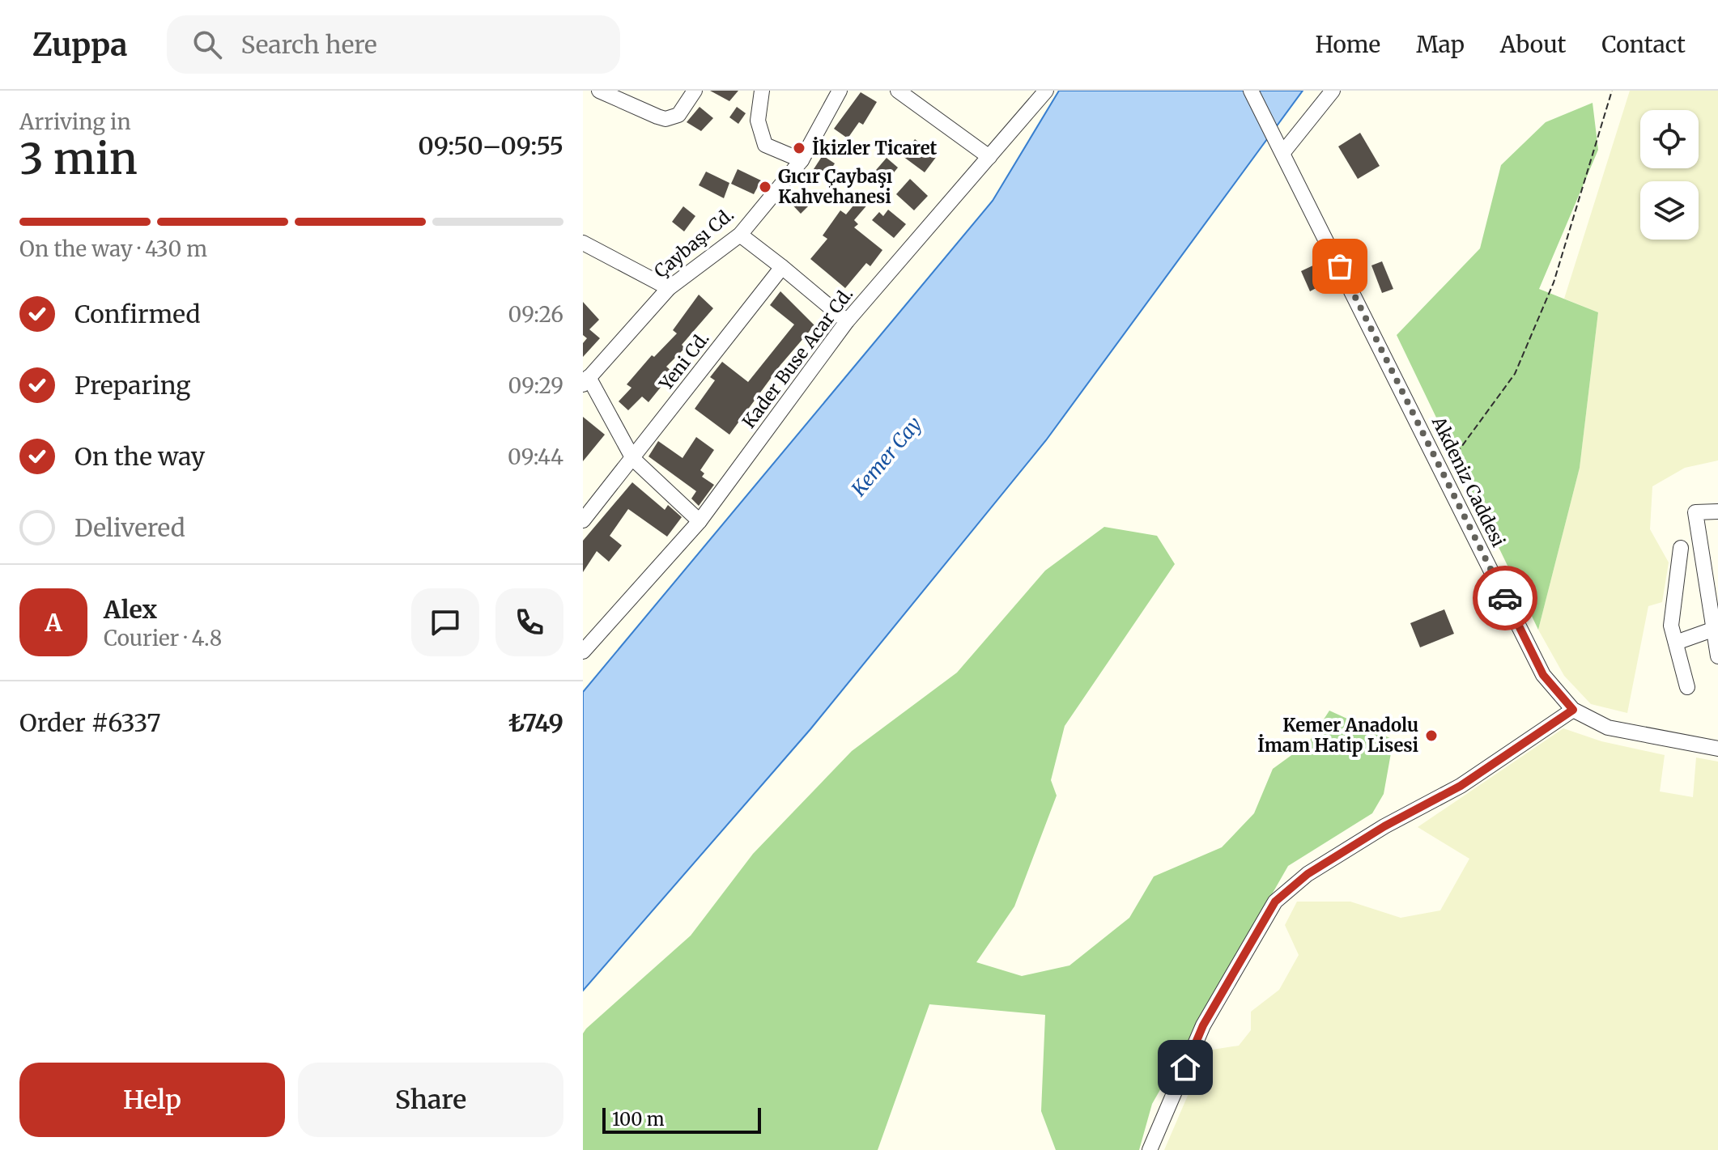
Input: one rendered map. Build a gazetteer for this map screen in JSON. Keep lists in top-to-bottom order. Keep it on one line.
{"streets":{"street":["Çaybaşı Cd.","Kader Buse Acar Cd.","Yeni Cd.","Akdeniz Caddesi"]},"water":["Kemer Cay"],"places":["İkizler Ticaret","Gıcır Çaybaşı Kahvehanesi","Kemer Anadolu İmam Hatip Lisesi"],"scale_bar":"100 m","page":{"header":"Zuppa","search":"Search here","nav":["Home","Map","About","Contact"],"heading":["3 min","Arriving in","09:50–09:55"],"panel":["Alex","Courier · 4.8","Order #6337","₺749"],"bar":"On the way · 430 m","list":[["Confirmed","09:26"],["Preparing","09:29"],["On the way","09:44"],"Delivered"],"round":"A","buttons":["Help","Share"],"scale":"100 m"}}
